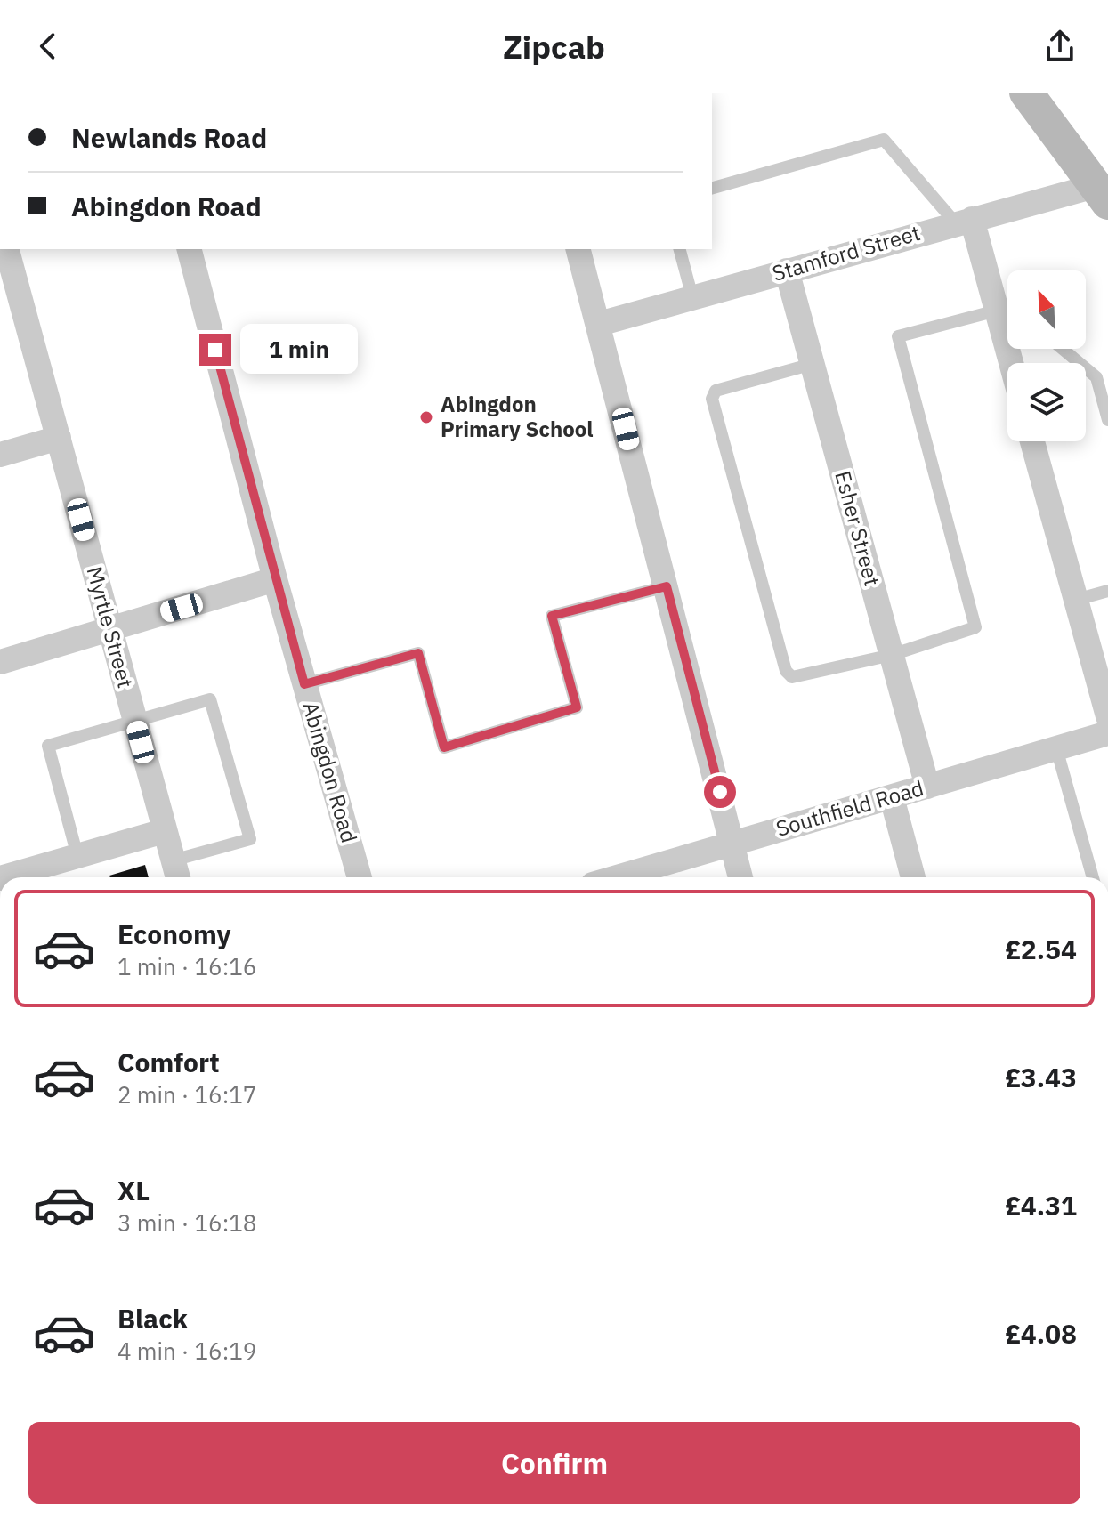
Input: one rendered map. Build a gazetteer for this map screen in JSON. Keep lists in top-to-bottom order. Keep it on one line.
{"streets":{"street":["Stamford Street","Esher Street","Myrtle Street","Abingdon Road","Southfield Road"]},"crossings":[["Stamford Street","Esher Street"],["Esher Street","Southfield Road"]],"places":["Abingdon Primary School"],"north":"top left","page":{"header":"Zipcab","banner":["Newlands Road","Abingdon Road"],"bubble":"1 min","list":[{"name":"Economy","note":"1 min · 16:16","value":"£2.54"},{"name":"Comfort","note":"2 min · 16:17","value":"£3.43"},{"name":"XL","note":"3 min · 16:18","value":"£4.31"},{"name":"Black","note":"4 min · 16:19","value":"£4.08"}],"buttons":"Confirm"}}
